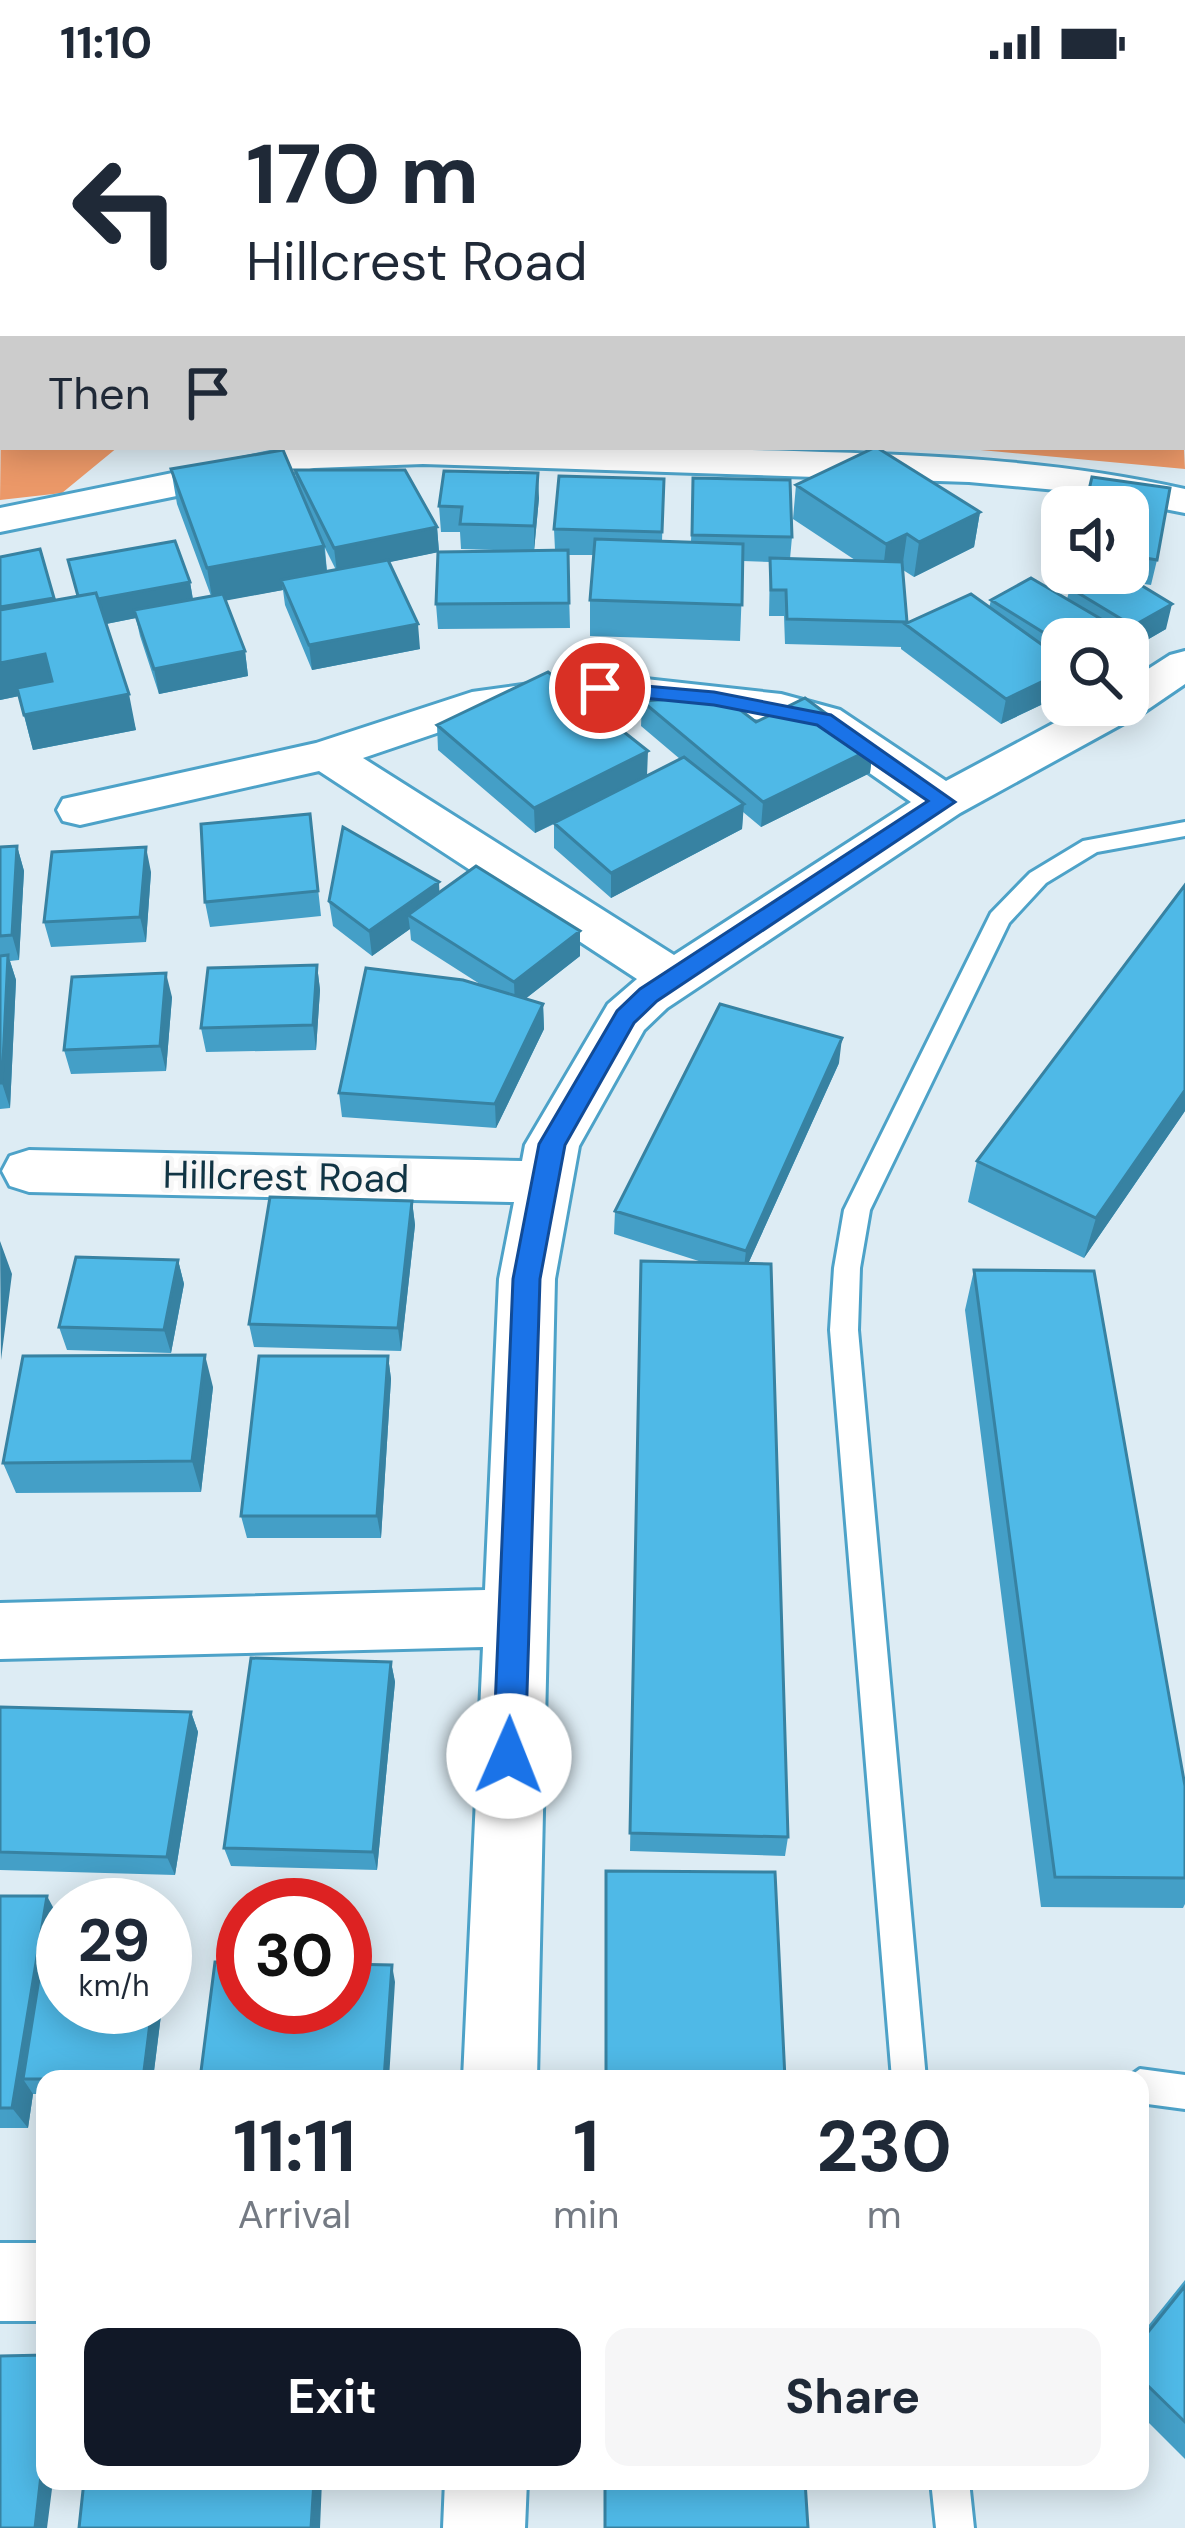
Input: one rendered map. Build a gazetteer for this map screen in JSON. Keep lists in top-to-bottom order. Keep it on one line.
{"streets":{"street":["Hillcrest Road"]},"page":{"status":"11:10","turn":["170 m","Hillcrest Road"],"then":"Then","speed":"29 km/h","limit":"30","eta":["11:11","Arrival","1","min","230","m"],"buttons":["Exit","Share"]}}
